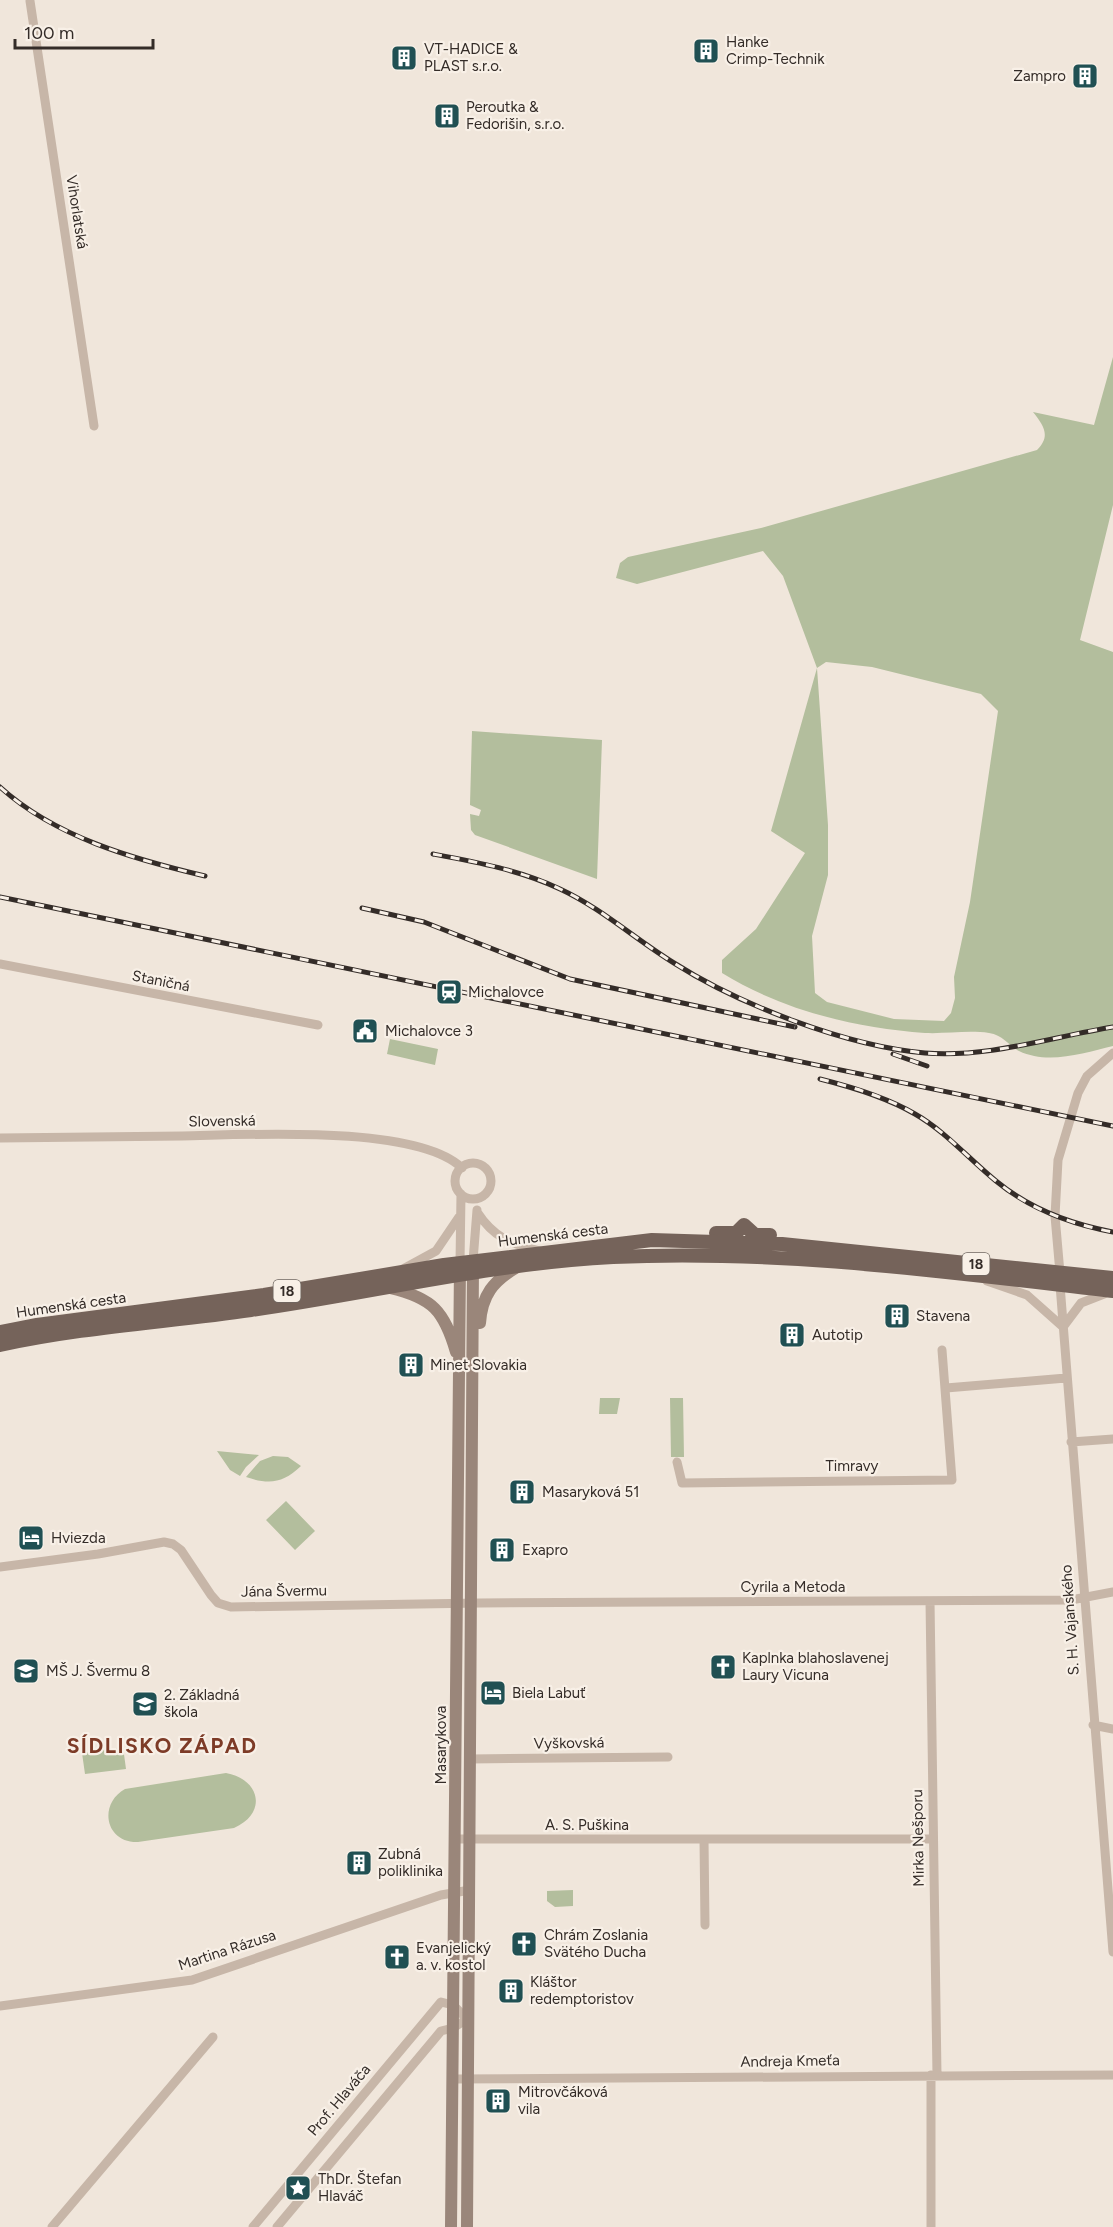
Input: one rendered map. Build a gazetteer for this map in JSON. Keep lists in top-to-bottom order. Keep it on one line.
{"streets":{"main road":["Humenská cesta","18","Masarykova"],"street":["Vihorlatská","Staničná","Slovenská","Timravy","Cyrila a Metoda","Jána Švermu","S. H. Vajanského","Vyškovská","A. S. Puškina","Mirka Nešporu","Martina Rázusa","Andreja Kmeťa","Prof. Hlaváča"]},"crossings":[["Humenská cesta","S. H. Vajanského"],["Humenská cesta","Masarykova"],["Cyrila a Metoda","Jána Švermu"],["Cyrila a Metoda","S. H. Vajanského"],["Cyrila a Metoda","Masarykova"],["Cyrila a Metoda","Mirka Nešporu"],["Jána Švermu","Masarykova"],["Vyškovská","Masarykova"],["Masarykova","A. S. Puškina"],["Masarykova","Martina Rázusa"],["Masarykova","Andreja Kmeťa"],["Masarykova","Prof. Hlaváča"],["A. S. Puškina","Mirka Nešporu"],["Mirka Nešporu","Andreja Kmeťa"]],"districts":["SÍDLISKO ZÁPAD"],"places":{"building":["Hanke Crimp-Technik","VT-HADICE & PLAST s.r.o.","Zampro","Peroutka & Fedorišin, s.r.o.","Stavena","Autotip","Minet Slovakia","Masaryková 51","Exapro","Zubná poliklinika","Kláštor redemptoristov","Mitrovčáková vila"],"station":["Michalovce"],"public building":["Michalovce 3"],"hotel":["Hviezda","Biela Labuť"],"church":["Kaplnka blahoslavenej Laury Vicuna","Chrám Zoslania Svätého Ducha","Evanjelický a. v. kostol"],"school or university":["MŠ J. Švermu 8","2. Základná škola"],"place":["ThDr. Štefan Hlaváč"]},"scale_bar":"100 m"}
